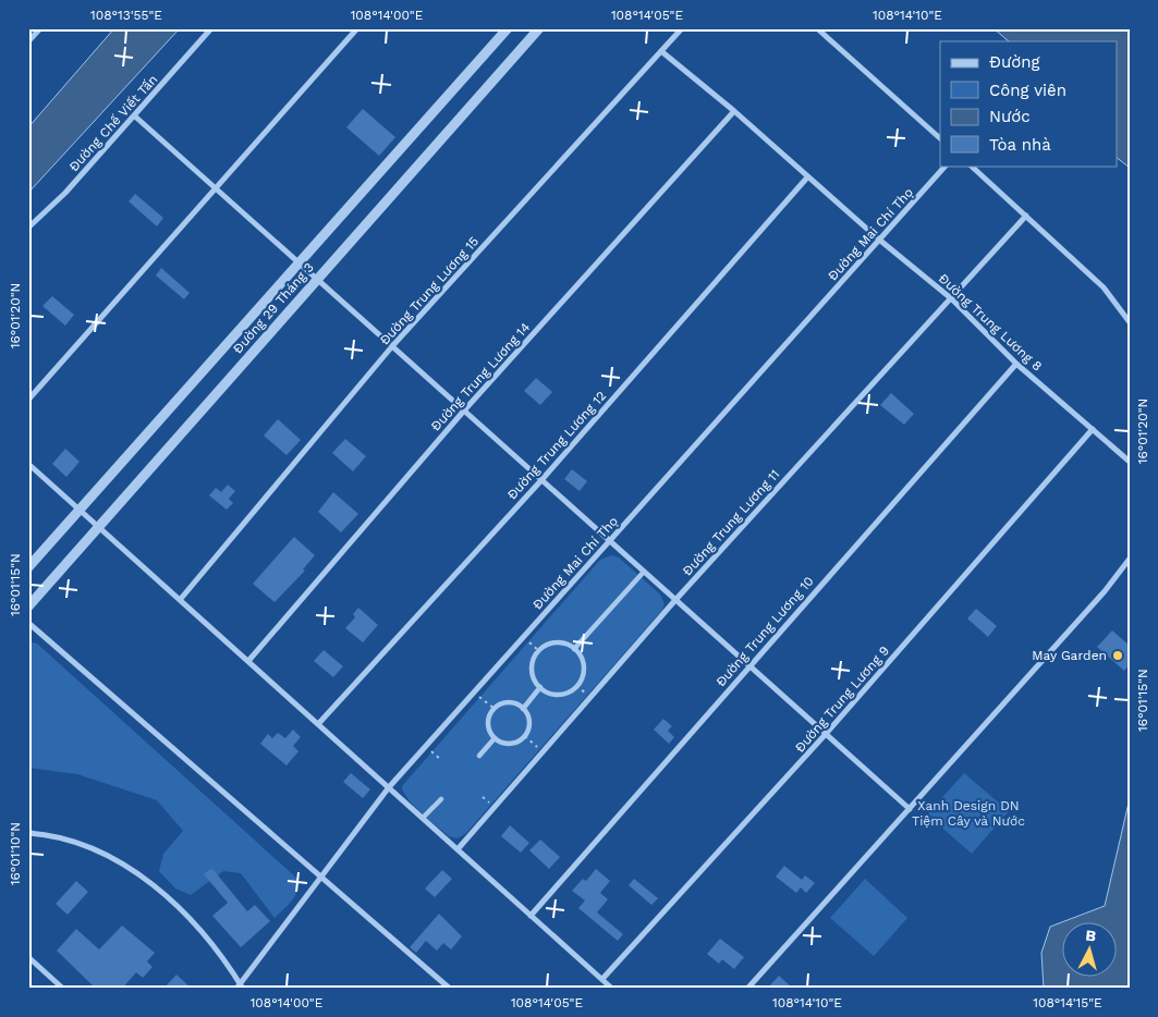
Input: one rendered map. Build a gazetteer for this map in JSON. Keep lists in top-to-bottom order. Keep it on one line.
{"streets":{"street":["Đường Chế Viết Tấn","Đường Mai Chí Thọ","Đường Trung Lương 15","Đường 29 Tháng 3","Đường Trung Lương 8","Đường Trung Lương 14","Đường Trung Lương 12","Đường Trung Lương 11","Đường Trung Lương 10","Đường Trung Lương 9"]},"crossings":[["Đường Mai Chí Thọ","Đường Trung Lương 8"],["Đường Trung Lương 15","Đường Trung Lương 8"],["Đường Trung Lương 8","Đường Trung Lương 14"],["Đường Trung Lương 8","Đường Trung Lương 12"],["Đường Trung Lương 8","Đường Trung Lương 11"],["Đường Trung Lương 8","Đường Trung Lương 10"],["Đường Trung Lương 8","Đường Trung Lương 9"]],"parks":["Xanh Design DN Tiệm Cây và Nước"],"places":["May Garden"],"legend":["Đường","Công viên","Nước","Tòa nhà"],"north":"top","coordinates":["108°13'55\"E","108°14'00\"E","108°14'05\"E","108°14'10\"E","16°01'20\"N","16°01'15\"N","16°01'10\"N","108°14'15\"E"]}
